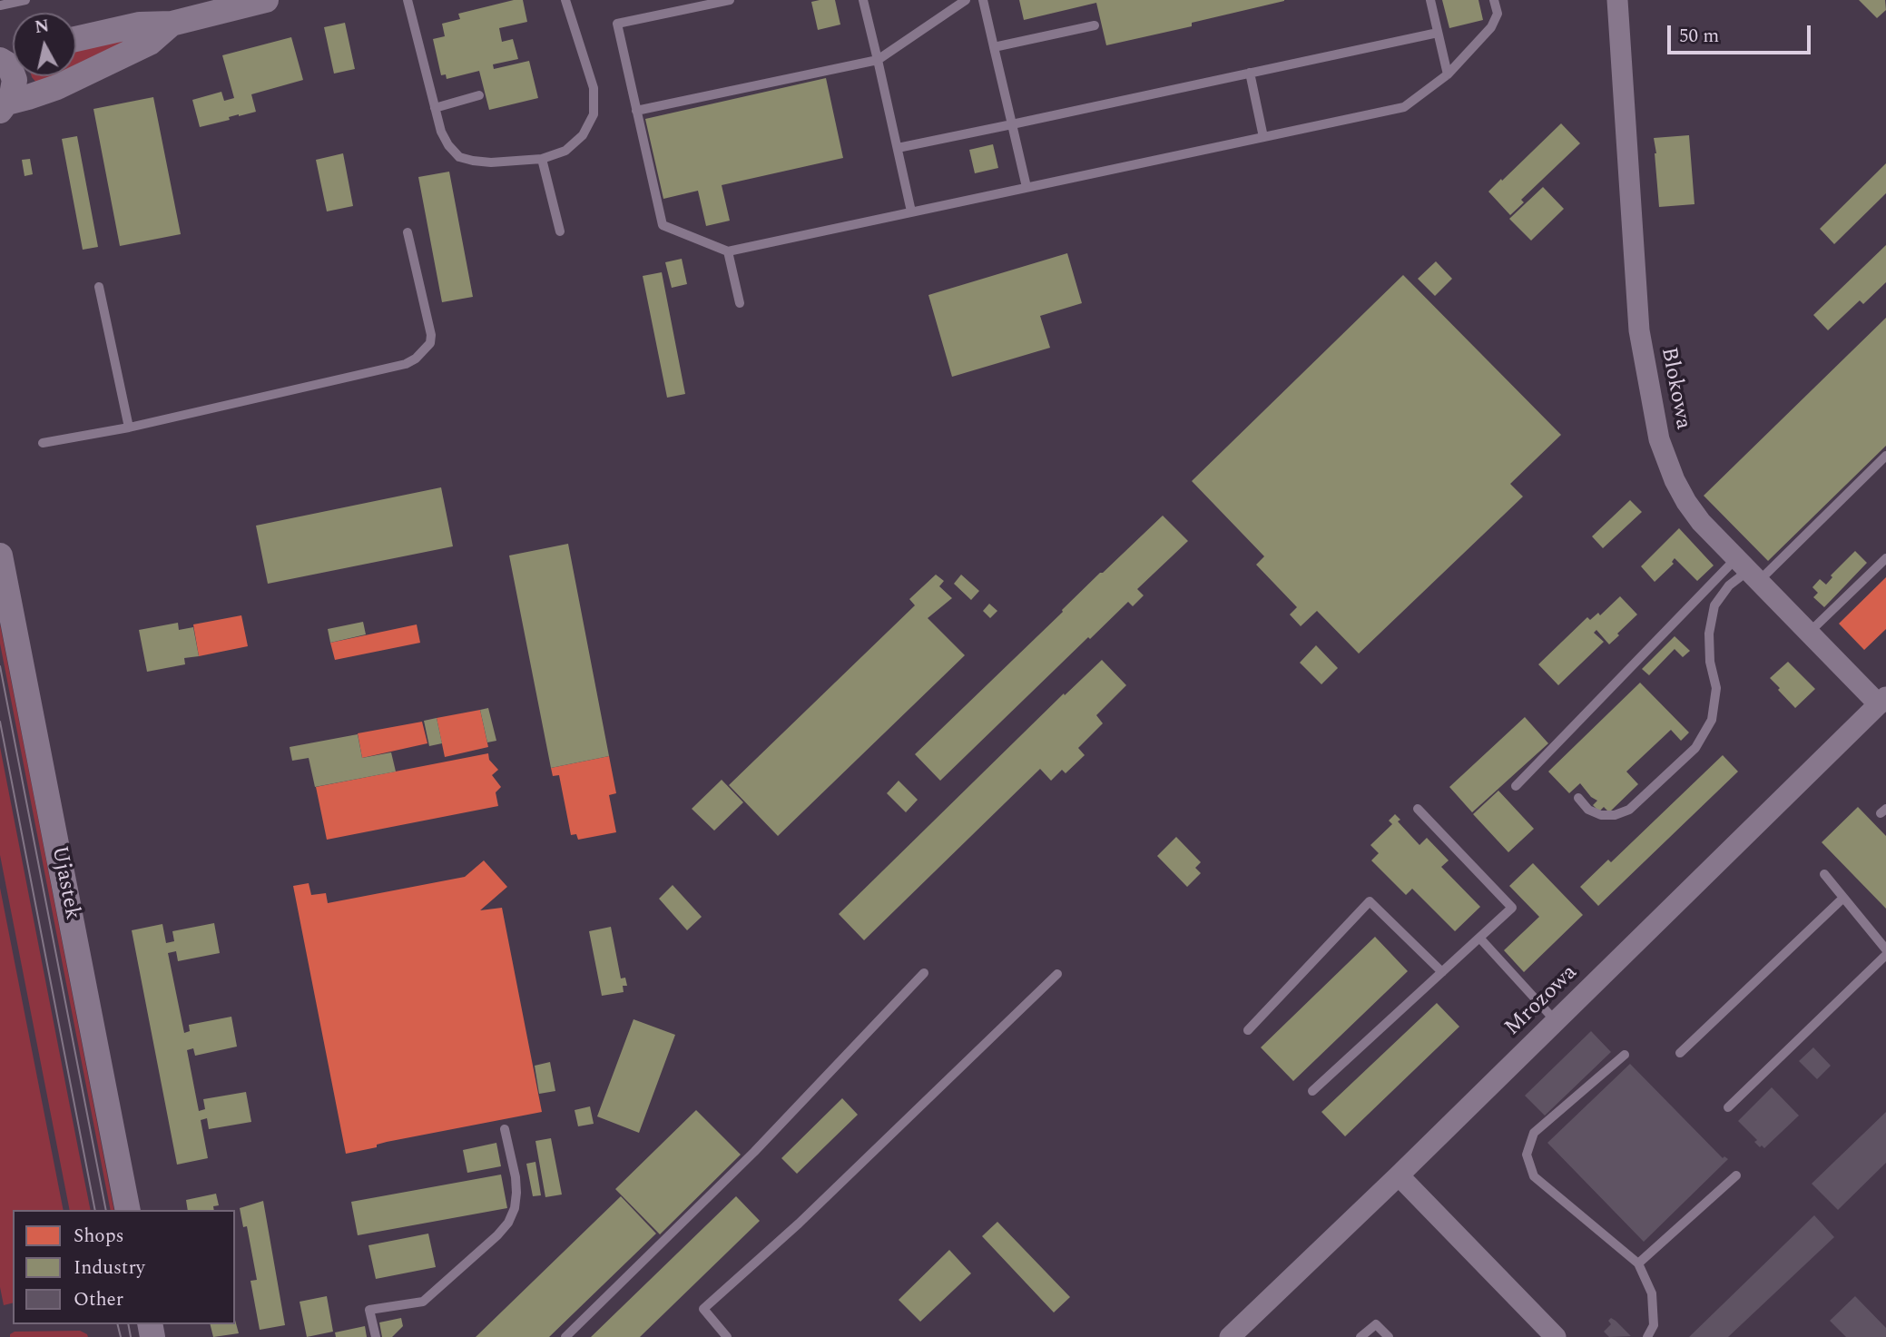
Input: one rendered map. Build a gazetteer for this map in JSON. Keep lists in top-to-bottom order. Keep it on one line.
{"streets":{"street":["Blokowa","Ujastek","Mrozowa"]},"crossings":[["Blokowa","Mrozowa"]],"legend":["Shops","Industry","Other"],"scale_bar":"50 m","north":"top"}
